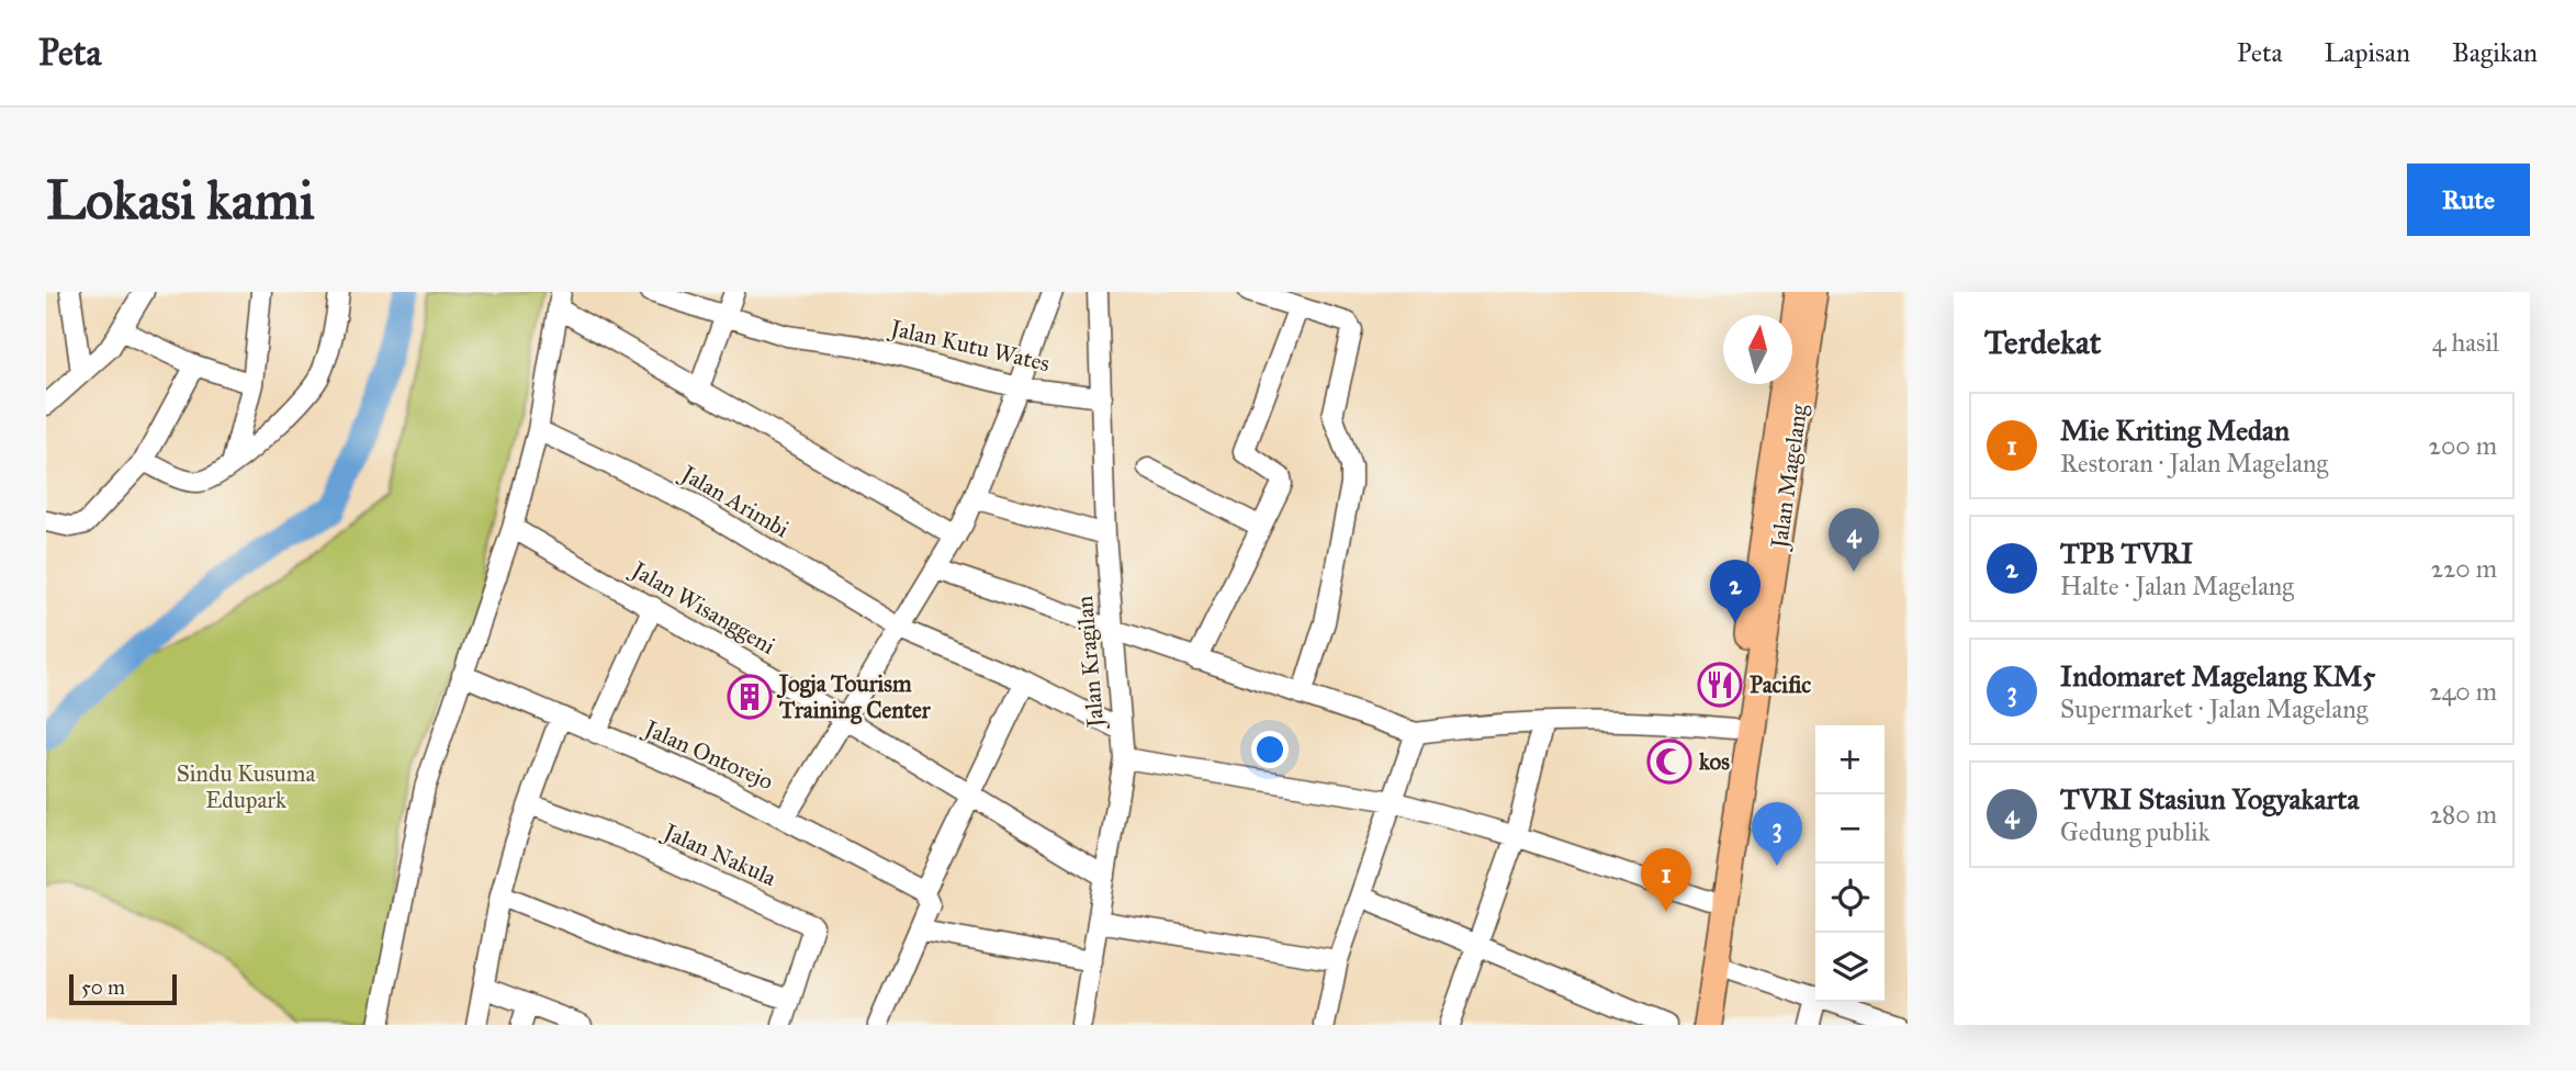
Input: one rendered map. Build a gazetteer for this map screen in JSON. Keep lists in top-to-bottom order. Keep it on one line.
{"streets":{"main road":["Jalan Magelang"],"street":["Jalan Kutu Wates","Jalan Arimbi","Jalan Wisanggeni","Jalan Kragilan","Jalan Ontorejo","Jalan Nakula"]},"crossings":[["Jalan Kutu Wates","Jalan Kragilan"],["Jalan Arimbi","Jalan Kragilan"],["Jalan Wisanggeni","Jalan Kragilan"]],"parks":["Sindu Kusuma Edupark"],"places":{"restaurant":["Pacific"],"building":["Jogja Tourism Training Center"],"mosque":["kos"]},"scale_bar":"50 m","north":"top","page":{"header":"Peta","nav":["Peta","Lapisan","Bagikan"],"buttons":"Rute","title":"Lokasi kami","heading":["Terdekat","4 hasil"],"list":[{"mark":"1","name":"Mie Kriting Medan","note":"Restoran · Jalan Magelang","value":"200 m"},{"mark":"2","name":"TPB TVRI","note":"Halte · Jalan Magelang","value":"220 m"},{"mark":"3","name":"Indomaret Magelang KM5","note":"Supermarket · Jalan Magelang","value":"240 m"},{"mark":"4","name":"TVRI Stasiun Yogyakarta","note":"Gedung publik","value":"280 m"}],"pins":["4","2","3","1"],"map_buttons":["+","−"],"scale":"50 m"}}
